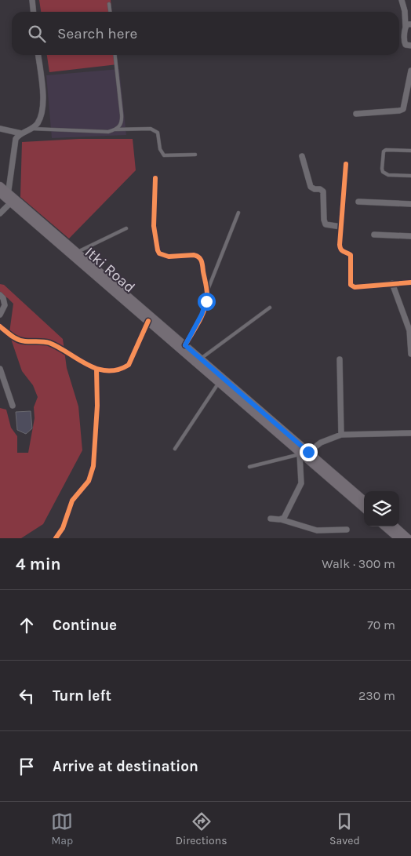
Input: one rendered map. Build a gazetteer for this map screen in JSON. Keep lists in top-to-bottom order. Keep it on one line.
{"streets":{"main road":["Itki Road"]},"page":{"search":"Search here","heading":["4 min","Walk · 300 m"],"list":[["Continue","70 m"],["Turn left","230 m"],"Arrive at destination"],"nav":["Map","Directions","Saved"]}}
